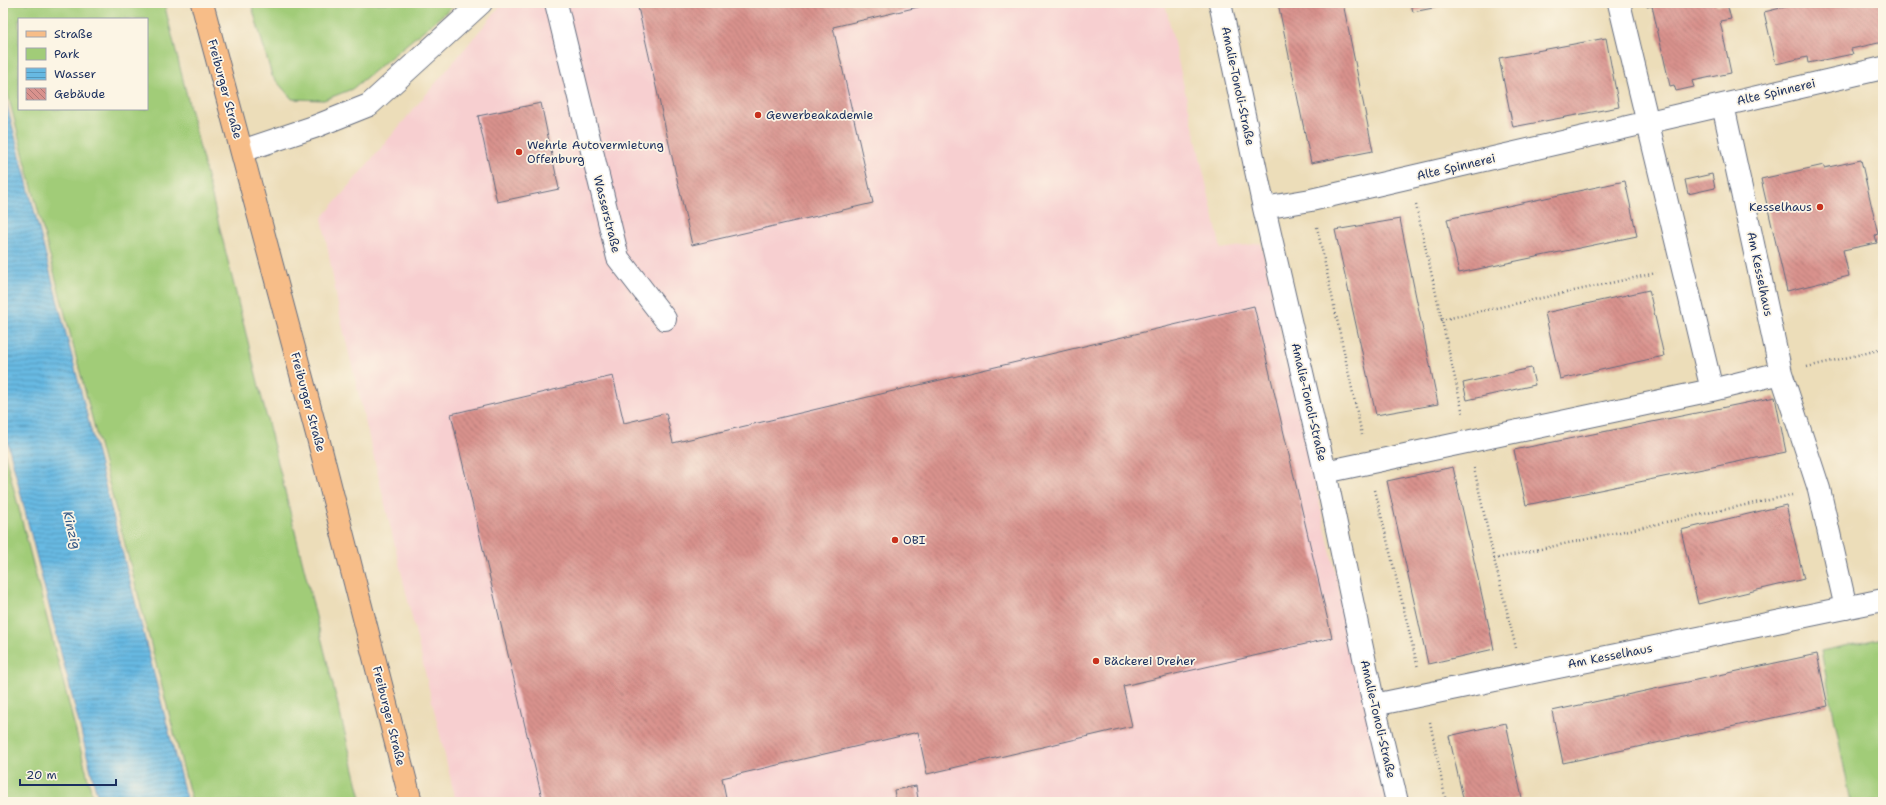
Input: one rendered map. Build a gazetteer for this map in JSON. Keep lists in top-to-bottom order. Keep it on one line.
{"streets":{"main road":["Freiburger Straße"],"street":["Amalie-Tonoli-Straße","Alte Spinnerei","Wasserstraße","Am Kesselhaus"]},"crossings":[["Amalie-Tonoli-Straße","Alte Spinnerei"],["Amalie-Tonoli-Straße","Am Kesselhaus"],["Alte Spinnerei","Am Kesselhaus"]],"water":["Kinzig"],"places":["Gewerbeakademie","Wehrle Autovermietung Offenburg","Kesselhaus","OBI","Bäckerei Dreher"],"legend":["Straße","Park","Wasser","Gebäude"],"scale_bar":"20 m"}
